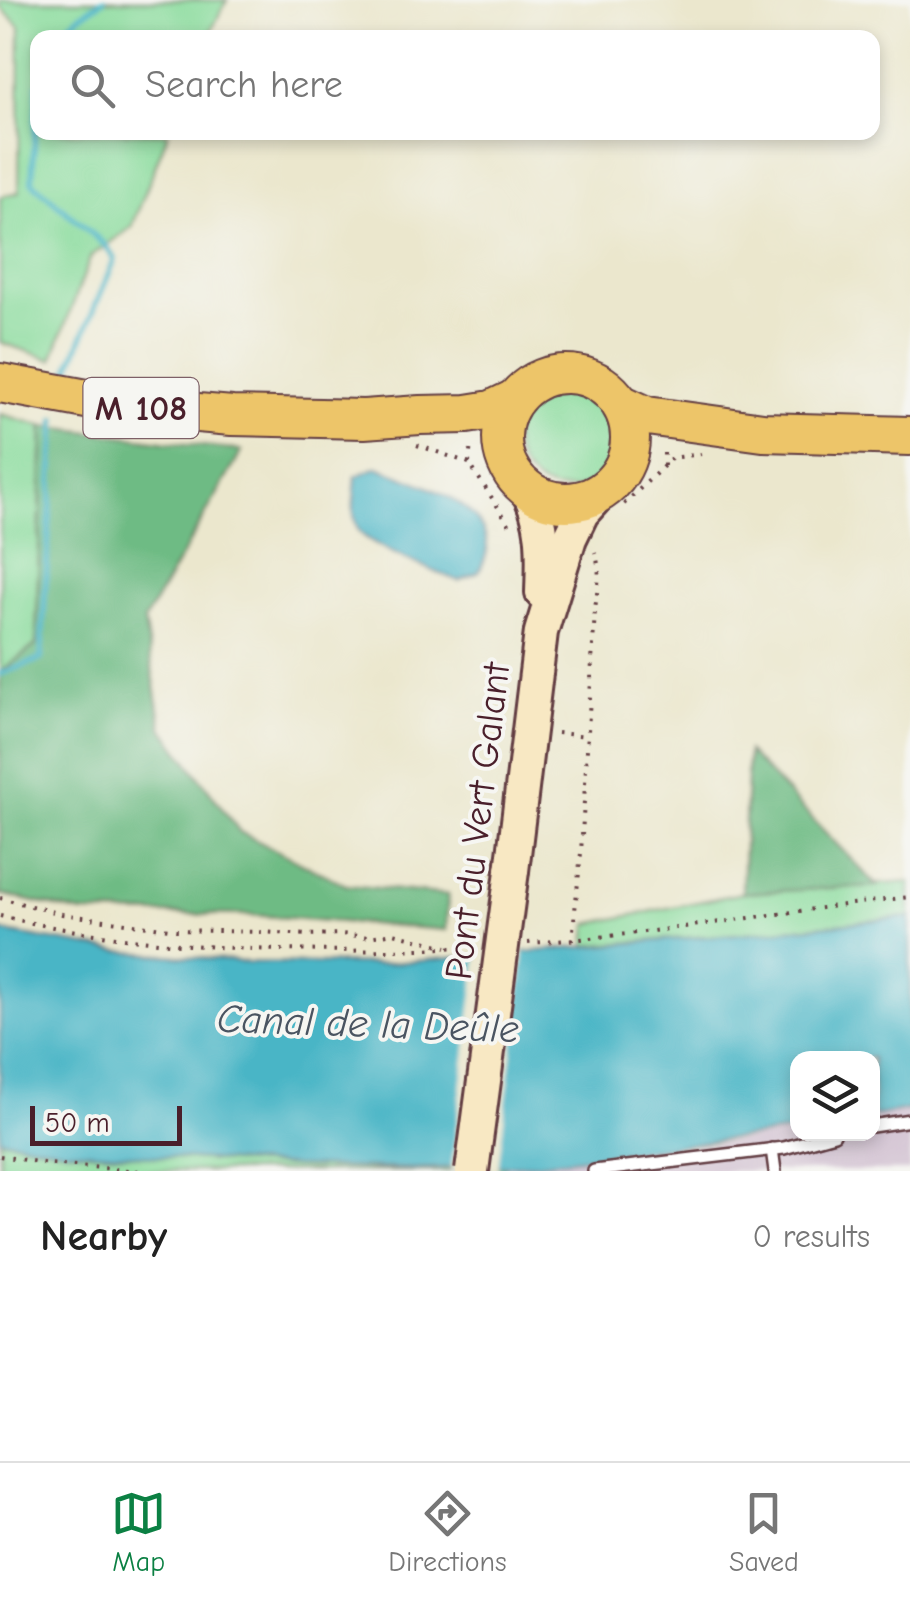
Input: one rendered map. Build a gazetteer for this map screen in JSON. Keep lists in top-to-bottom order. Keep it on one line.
{"streets":{"main road":["M 108","Pont du Vert Galant"]},"crossings":[["M 108","Pont du Vert Galant"]],"water":["Canal de la Deûle"],"scale_bar":"50 m","page":{"search":"Search here","scale":"50 m","heading":["Nearby","0 results"],"nav":["Map","Directions","Saved"]}}
